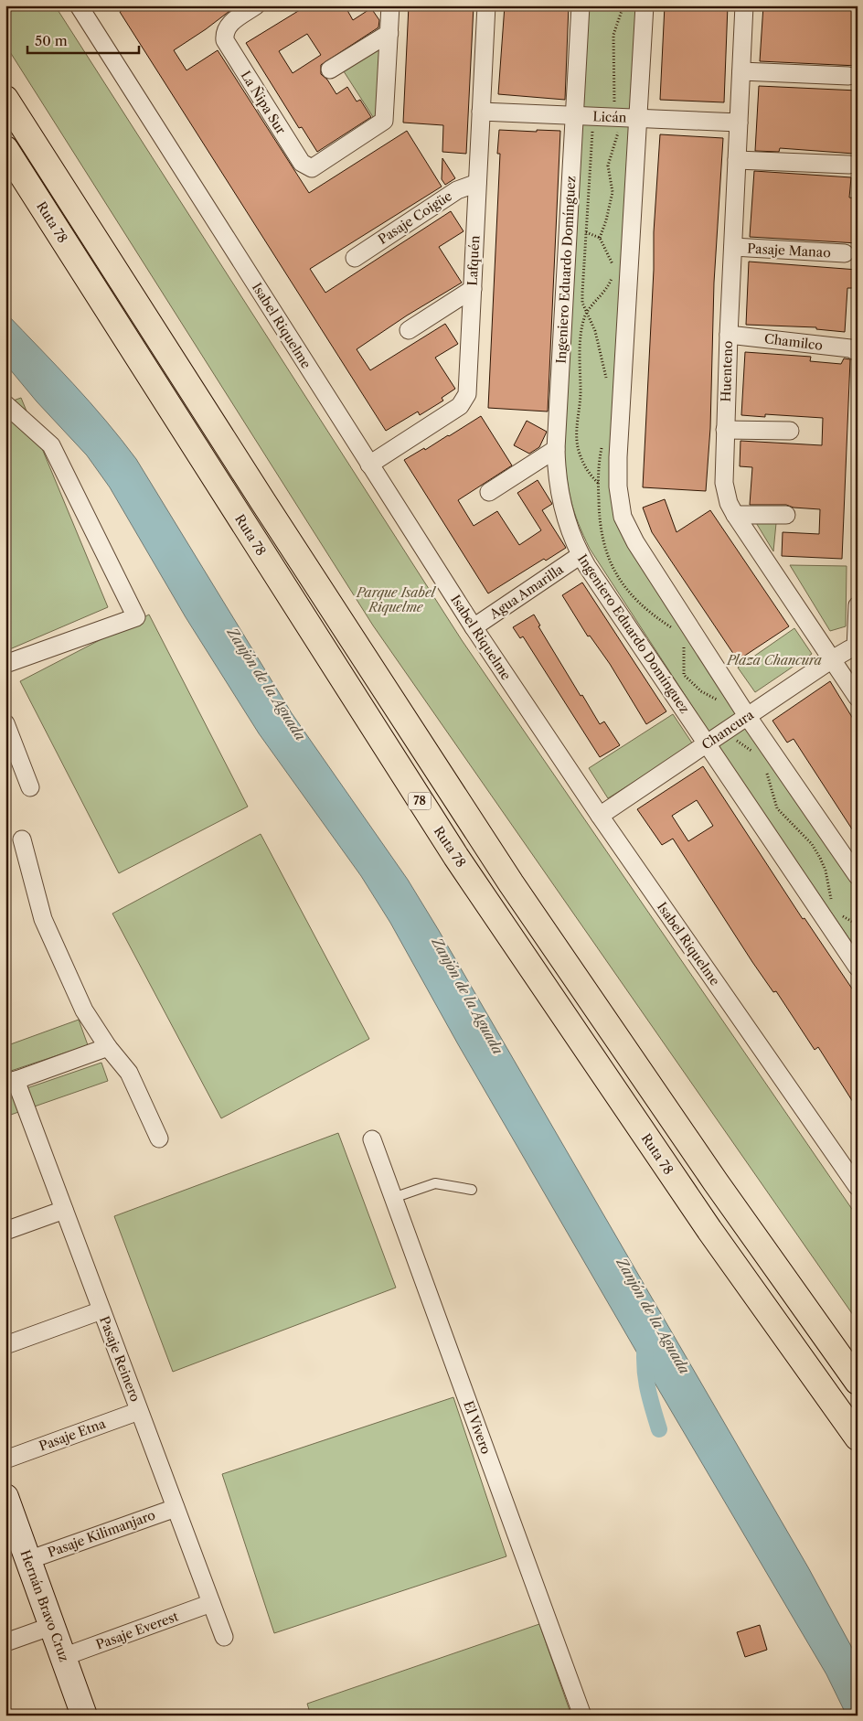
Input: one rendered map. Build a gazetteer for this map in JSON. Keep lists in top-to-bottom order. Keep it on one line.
{"streets":{"highway":["Ruta 78","78"],"main road":["Hernán Bravo Cruz"],"street":["La Ñipa Sur","Licán","Pasaje Coigüe","Pasaje Manao","Lafquén","Ingeniero Eduardo Domínguez","Isabel Riquelme","Chamilco","Huenteno","Agua Amarilla","Chancura","Pasaje Reinero","El Vivero","Pasaje Etna","Pasaje Kilimanjaro","Pasaje Everest"]},"crossings":[["Licán","Lafquén"],["Licán","Ingeniero Eduardo Domínguez"],["Licán","Huenteno"],["Pasaje Coigüe","Lafquén"],["Pasaje Manao","Huenteno"],["Lafquén","Isabel Riquelme"],["Ingeniero Eduardo Domínguez","Agua Amarilla"],["Ingeniero Eduardo Domínguez","Chancura"],["Isabel Riquelme","Agua Amarilla"],["Isabel Riquelme","Chancura"],["Chamilco","Huenteno"],["Huenteno","Chancura"],["Pasaje Reinero","Pasaje Etna"],["Pasaje Reinero","Pasaje Kilimanjaro"],["Pasaje Reinero","Pasaje Everest"],["Pasaje Kilimanjaro","Hernán Bravo Cruz"],["Hernán Bravo Cruz","Pasaje Everest"]],"water":["Zanjón de la Aguada"],"parks":["Parque Isabel Riquelme","Plaza Chancura"],"scale_bar":"50 m"}
